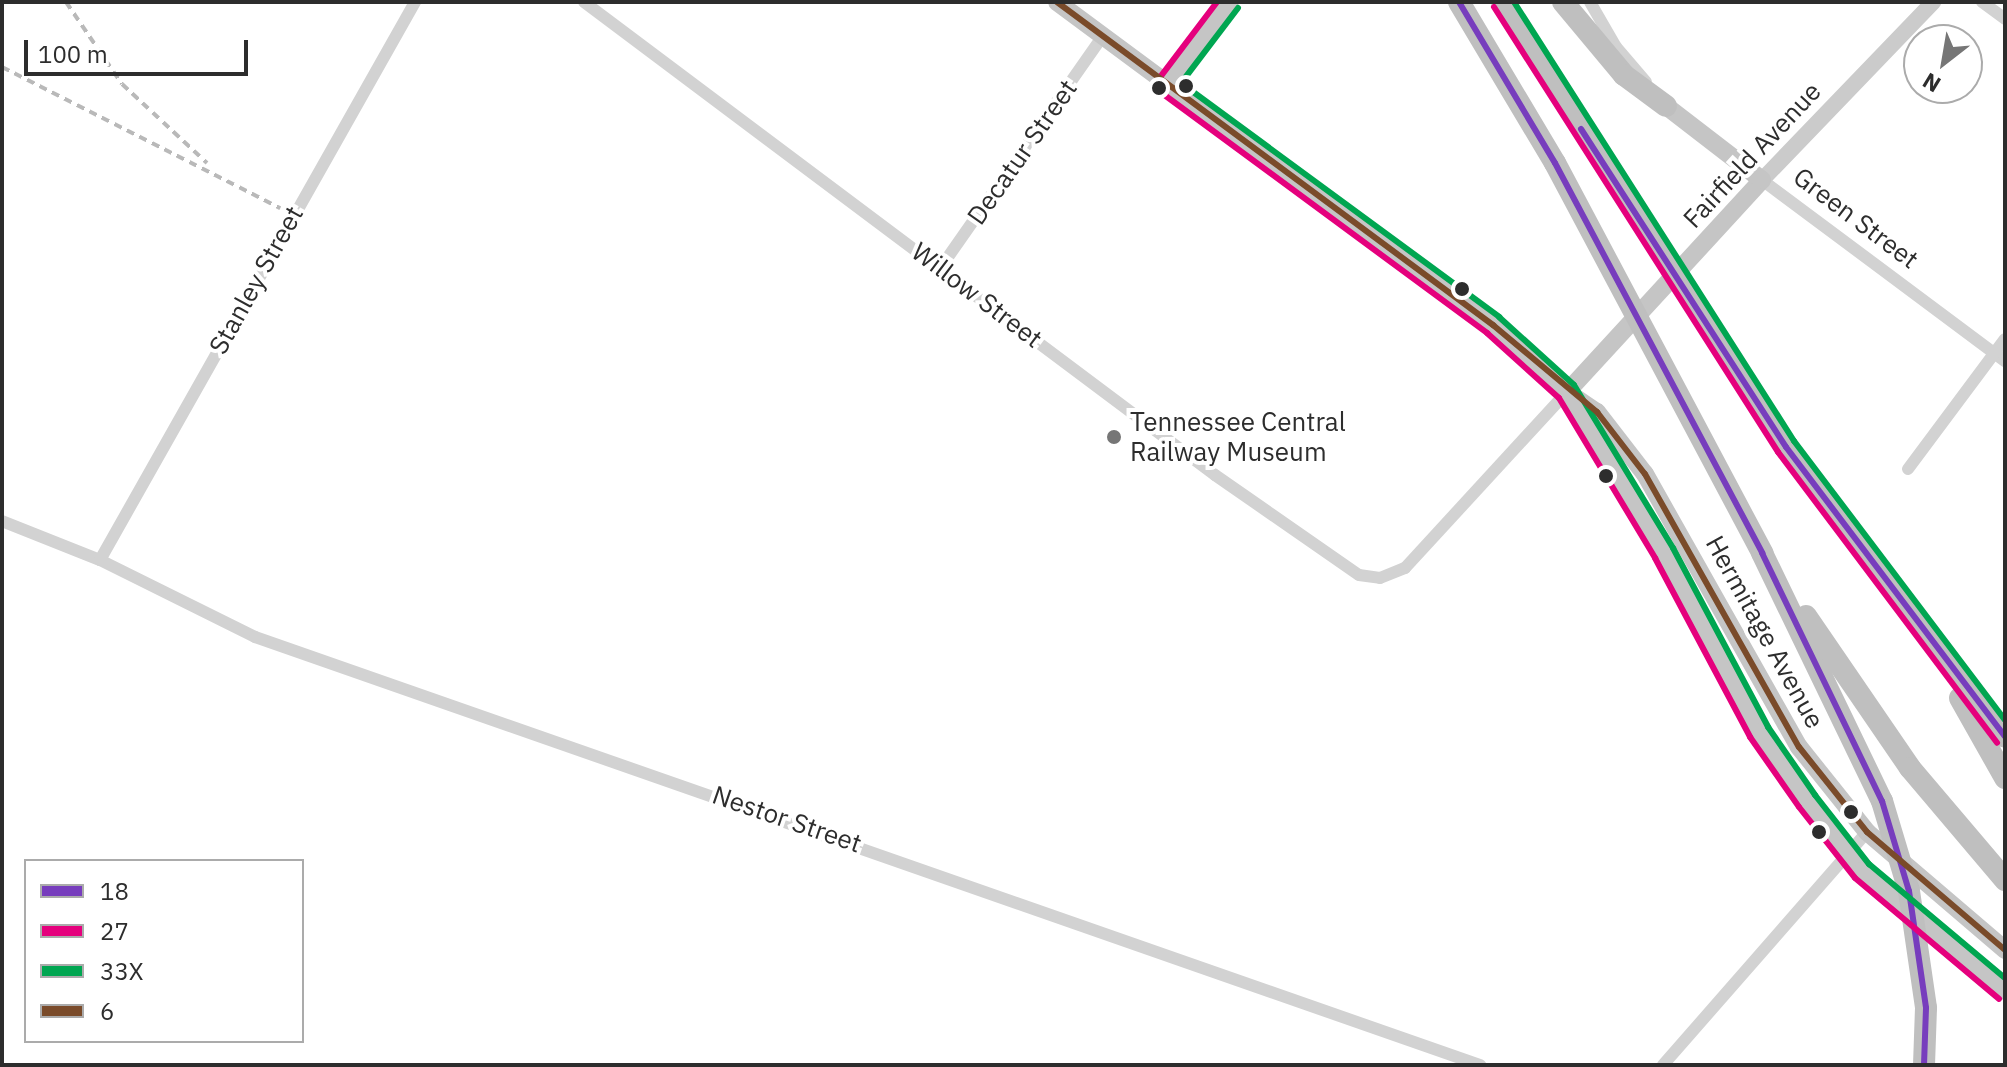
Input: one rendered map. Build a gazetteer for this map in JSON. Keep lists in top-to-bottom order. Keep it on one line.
{"streets":{"main road":["Fairfield Avenue","Green Street","Hermitage Avenue"],"street":["Decatur Street","Stanley Street","Willow Street","Nestor Street"]},"crossings":[["Decatur Street","Willow Street"],["Decatur Street","Hermitage Avenue"],["Fairfield Avenue","Green Street"],["Fairfield Avenue","Willow Street"],["Fairfield Avenue","Hermitage Avenue"],["Stanley Street","Nestor Street"]],"places":["Tennessee Central Railway Museum"],"lines":["transit line 18","transit line 27","transit line 33X","transit line 6"],"legend":["18","27","33X","6"],"scale_bar":"100 m","north":"bottom left"}
